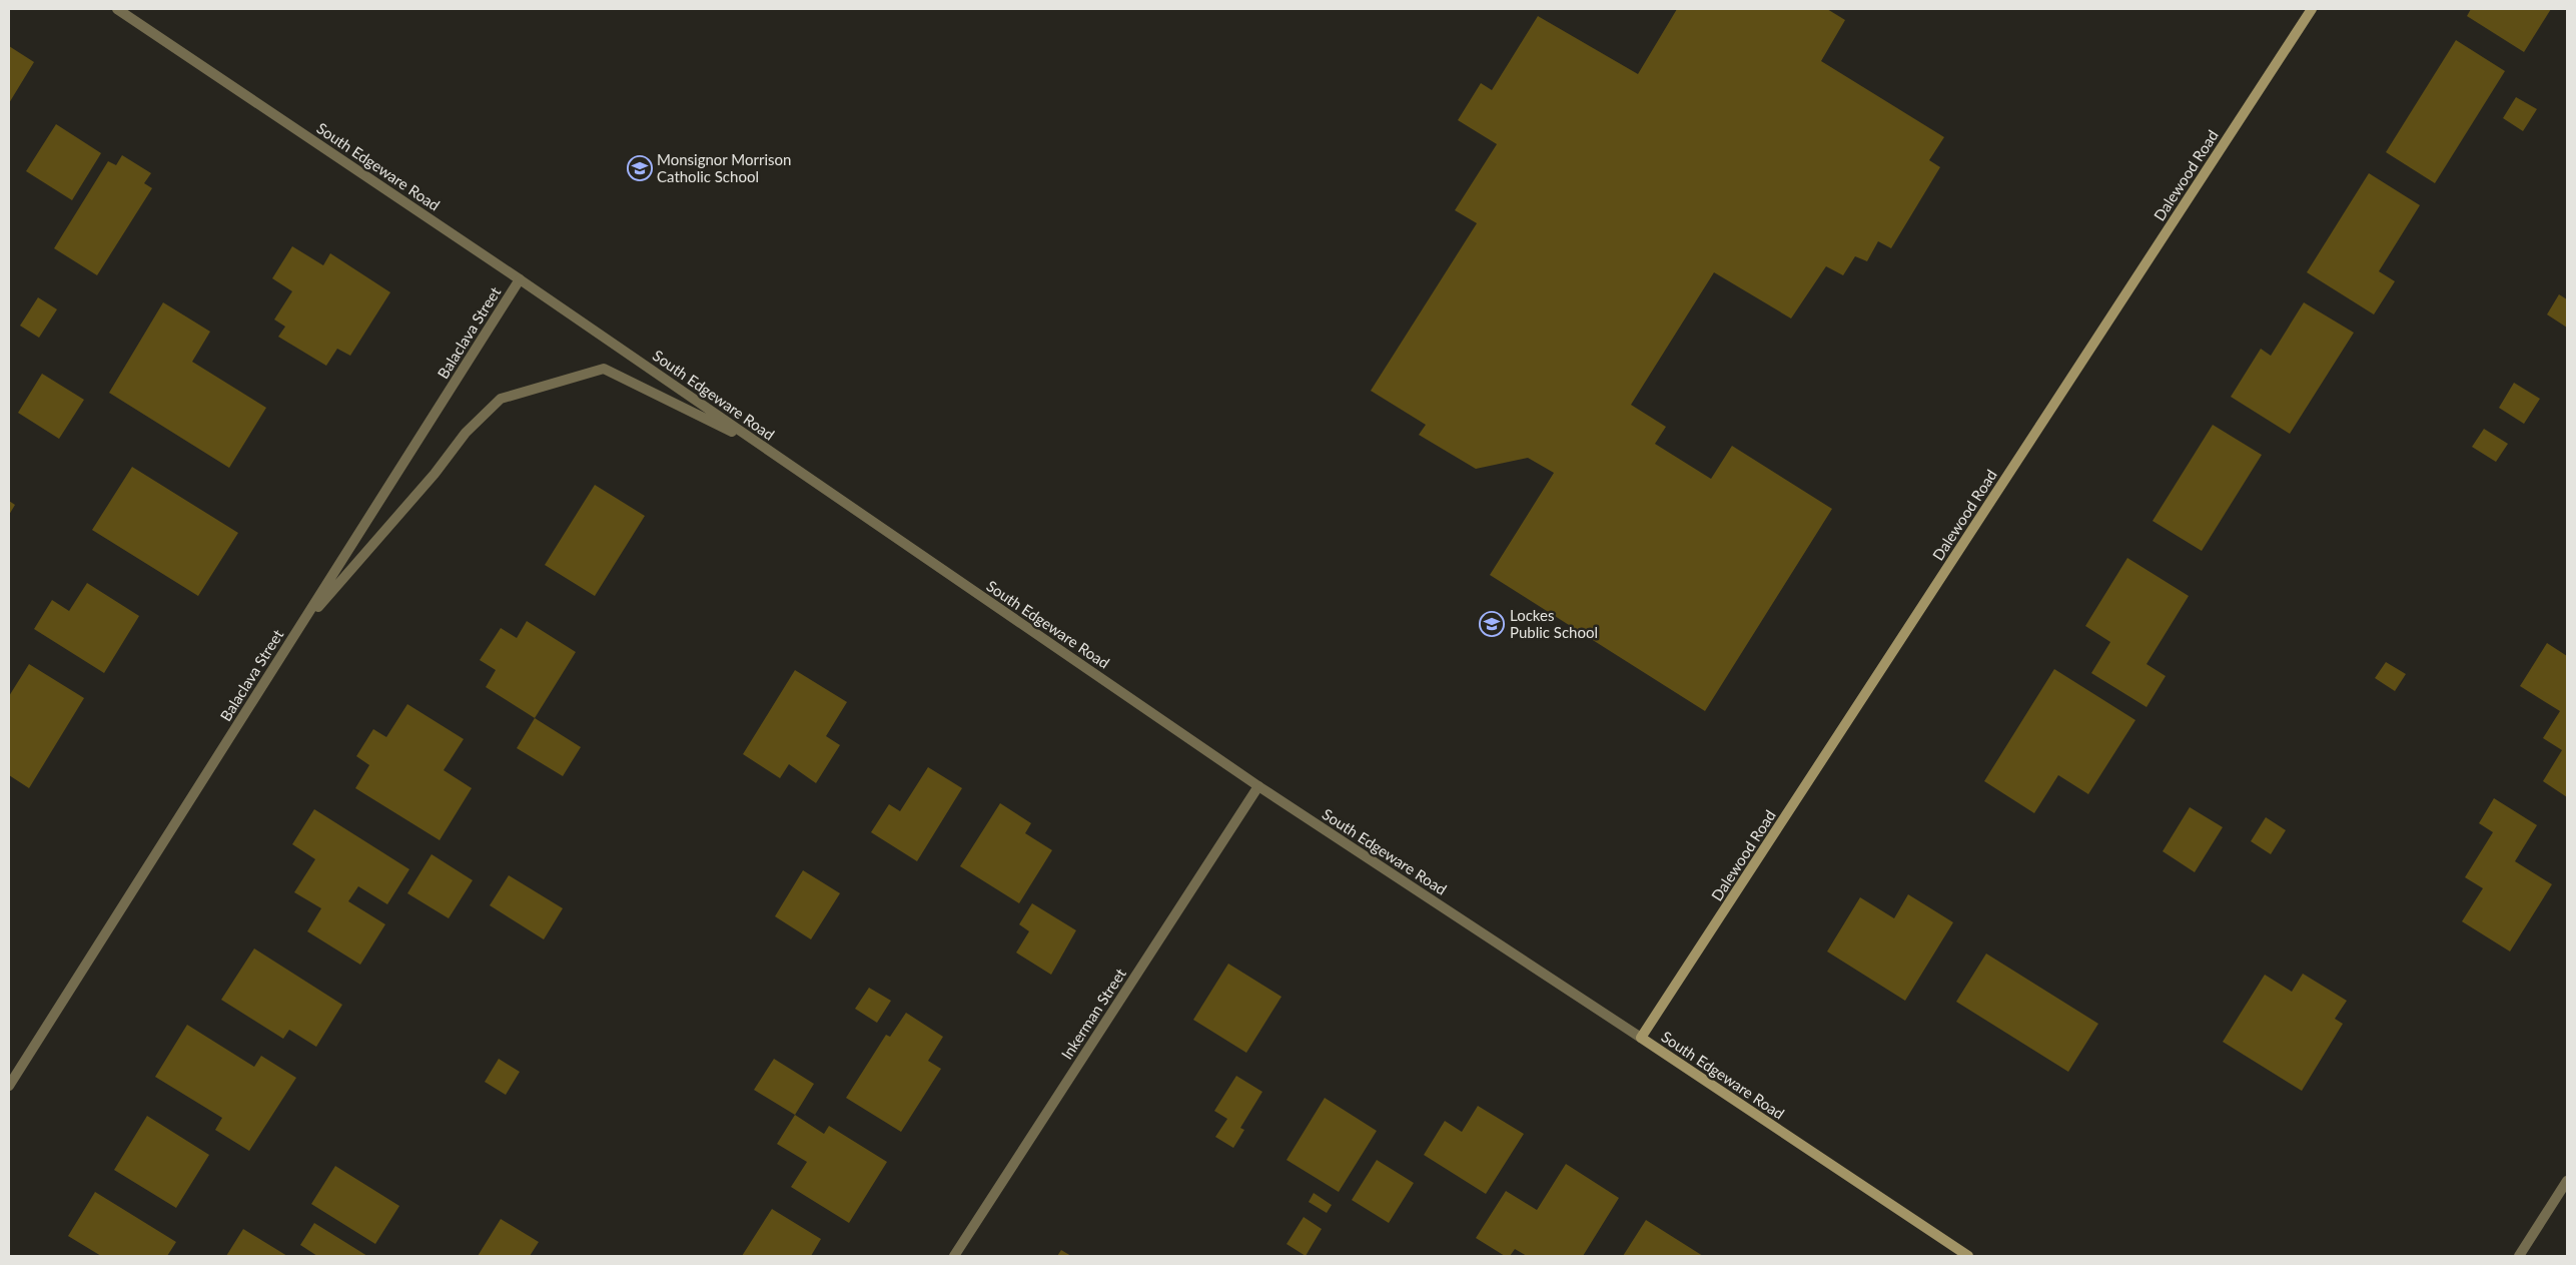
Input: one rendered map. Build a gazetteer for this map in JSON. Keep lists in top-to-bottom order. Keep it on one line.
{"streets":{"main road":["South Edgeware Road","Dalewood Road"],"street":["Balaclava Street","Inkerman Street"]},"crossings":[["South Edgeware Road","Dalewood Road"],["South Edgeware Road","Balaclava Street"],["South Edgeware Road","Inkerman Street"]],"places":{"school or university":["Monsignor Morrison Catholic School","Lockes Public School"]}}
